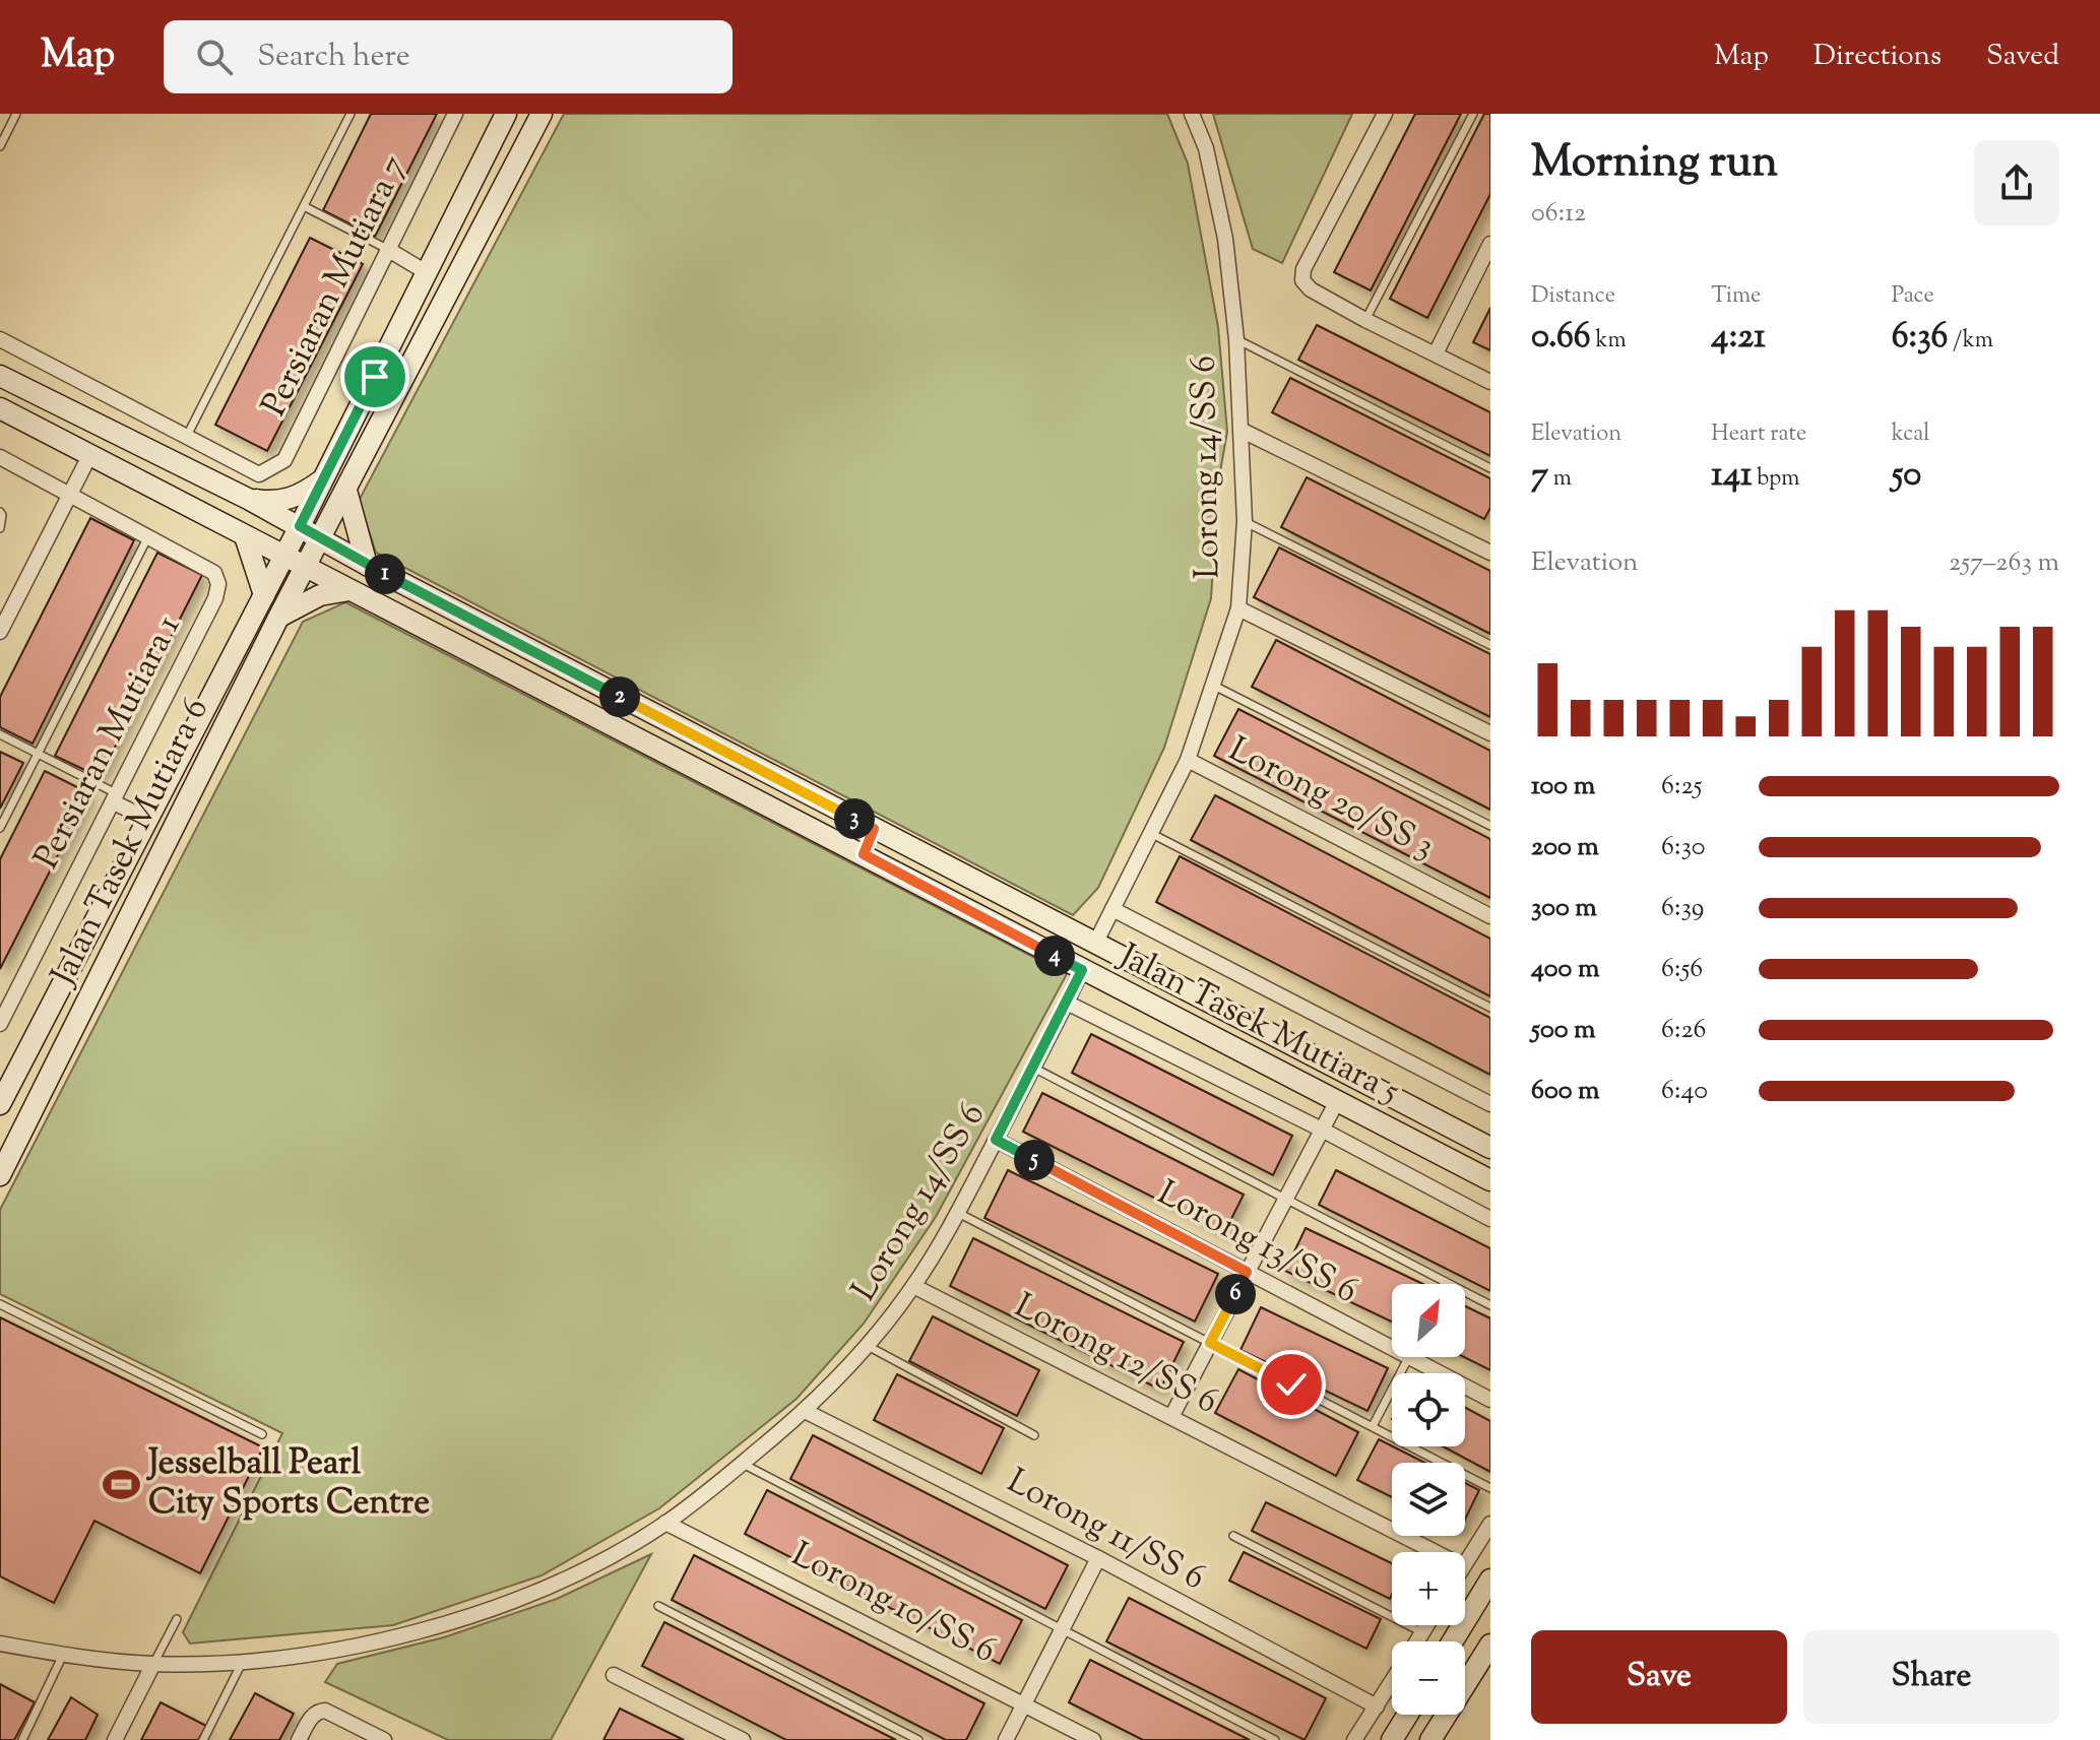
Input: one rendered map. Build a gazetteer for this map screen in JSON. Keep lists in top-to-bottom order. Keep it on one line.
{"streets":{"street":["Persiaran Mutiara 7","Lorong 14/SS 6","Persiaran Mutiara 1","Lorong 20/SS 3","Jalan Tasek Mutiara 6","Jalan Tasek Mutiara 5","Lorong 13/SS 6","Lorong 12/SS 6","Lorong 11/SS 6","Lorong 10/SS 6"]},"crossings":[["Lorong 14/SS 6","Lorong 20/SS 3"],["Lorong 14/SS 6","Jalan Tasek Mutiara 5"],["Lorong 14/SS 6","Lorong 13/SS 6"],["Lorong 14/SS 6","Lorong 12/SS 6"],["Lorong 14/SS 6","Lorong 11/SS 6"],["Lorong 14/SS 6","Lorong 10/SS 6"],["Jalan Tasek Mutiara 6","Jalan Tasek Mutiara 5"]],"places":{"sports":["Jesselball Pearl City Sports Centre"]},"north":"top right","page":{"header":"Map","search":"Search here","nav":["Map","Directions","Saved"],"heading":["Morning run","06:12"],"stats":[["Distance","0.66 km"],["Time","4:21"],["Pace","6:36 /km"],["Elevation","7 m"],["Heart rate","141 bpm"],["kcal","50"]],"chart":["Elevation","257–263 m"],"pins":["1","2","3","4","5","6"],"list":[{"name":"100 m","note":"6:25"},{"name":"200 m","note":"6:30"},{"name":"300 m","note":"6:39"},{"name":"400 m","note":"6:56"},{"name":"500 m","note":"6:26"},{"name":"600 m","note":"6:40"}],"map_buttons":["+","−"],"buttons":["Save","Share"]}}
